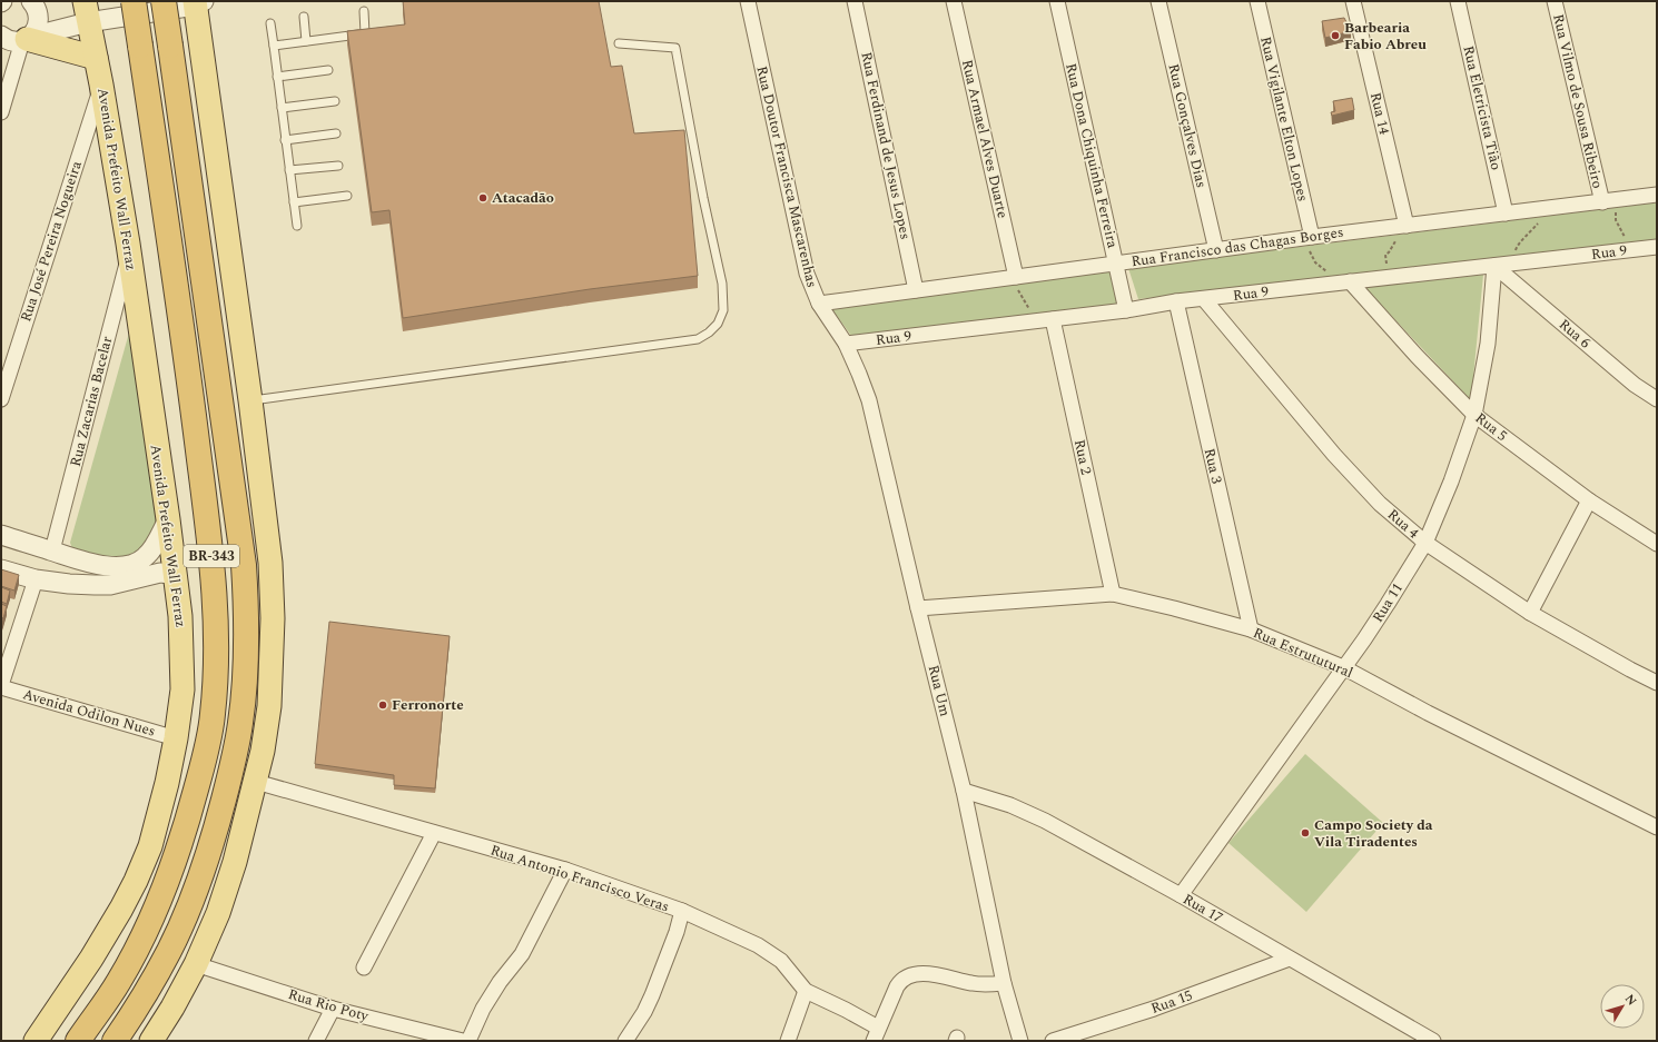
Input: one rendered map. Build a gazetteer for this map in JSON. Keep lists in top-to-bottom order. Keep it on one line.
{"streets":{"highway":["BR-343"],"main road":["Avenida Prefeito Wall Ferraz"],"street":["Rua Vilmo de Sousa Ribeiro","Rua Eletricista Tião","Rua 14","Rua Vigilante Elton Lopes","Rua Gonçalves Dias","Rua Armael Alves Duarte","Rua Ferdinand de Jesus Lopes","Rua Dona Chiquinha Ferreira","Rua Doutor Francisca Mascarenhas","Rua José Pereira Nogueira","Rua Francisco das Chagas Borges","Rua 9","Rua 6","Rua Zacarias Bacelar","Rua 5","Rua 2","Rua 3","Rua 4","Rua 11","Rua Estrututural","Rua Um","Avenida Odilon Nues","Rua Antonio Francisco Veras","Rua 17","Rua 15","Rua Rio Poty"]},"crossings":[["Rua Vilmo de Sousa Ribeiro","Rua Francisco das Chagas Borges"],["Rua Eletricista Tião","Rua Francisco das Chagas Borges"],["Rua 14","Rua Francisco das Chagas Borges"],["Rua Vigilante Elton Lopes","Rua Francisco das Chagas Borges"],["Rua Gonçalves Dias","Rua Francisco das Chagas Borges"],["Rua Armael Alves Duarte","Rua Francisco das Chagas Borges"],["Rua Ferdinand de Jesus Lopes","Rua Francisco das Chagas Borges"],["Rua Dona Chiquinha Ferreira","Rua Francisco das Chagas Borges"],["Rua Dona Chiquinha Ferreira","Rua 9"],["Rua Doutor Francisca Mascarenhas","Rua Francisco das Chagas Borges"],["Rua Doutor Francisca Mascarenhas","Rua 9"],["Rua Doutor Francisca Mascarenhas","Rua Um"],["Avenida Prefeito Wall Ferraz","Rua José Pereira Nogueira"],["Avenida Prefeito Wall Ferraz","Rua Zacarias Bacelar"],["Avenida Prefeito Wall Ferraz","Avenida Odilon Nues"],["Rua 9","Rua 6"],["Rua 9","Rua 5"],["Rua 9","Rua 2"],["Rua 9","Rua 3"],["Rua 9","Rua 4"],["Rua 9","Rua 11"],["Rua 9","Rua Um"],["Rua 6","Rua 11"],["Rua 5","Rua 11"],["Rua 2","Rua Estrututural"],["Rua 3","Rua Estrututural"],["Rua 4","Rua 11"],["Rua 11","Rua Estrututural"],["Rua 11","Rua 17"],["Rua Estrututural","Rua Um"],["Rua Um","Rua 17"],["Rua 17","Rua 15"]],"places":["Barbearia Fabio Abreu","Atacadão","Ferronorte","Campo Society da Vila Tiradentes"],"north":"top right"}
